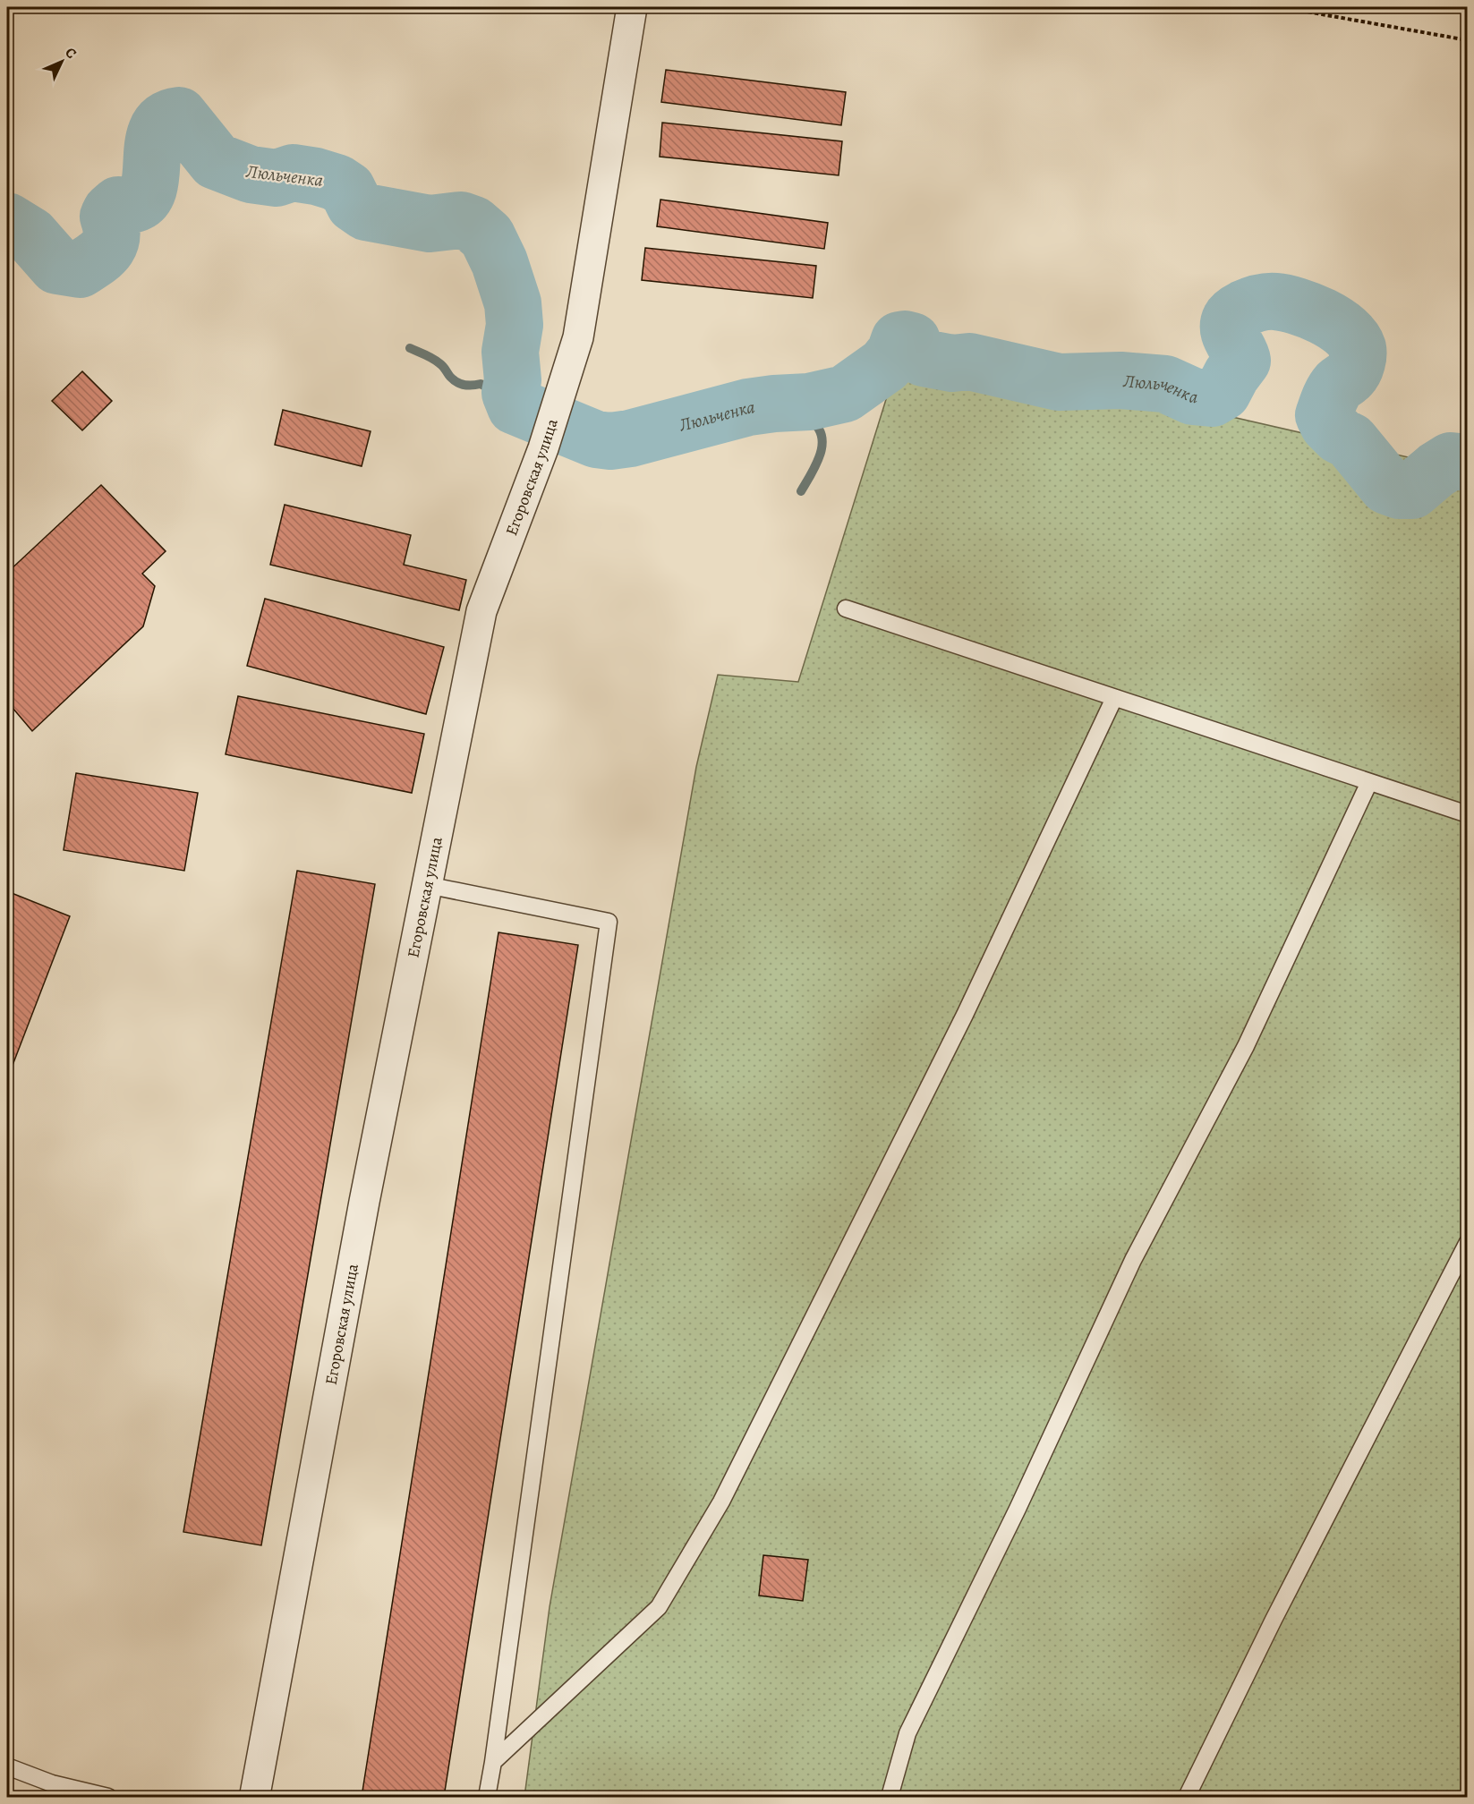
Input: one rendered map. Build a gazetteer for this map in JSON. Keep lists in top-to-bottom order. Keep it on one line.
{"streets":{"street":["Егоровская улица"]},"water":["Люльченка"],"north":"top right"}
